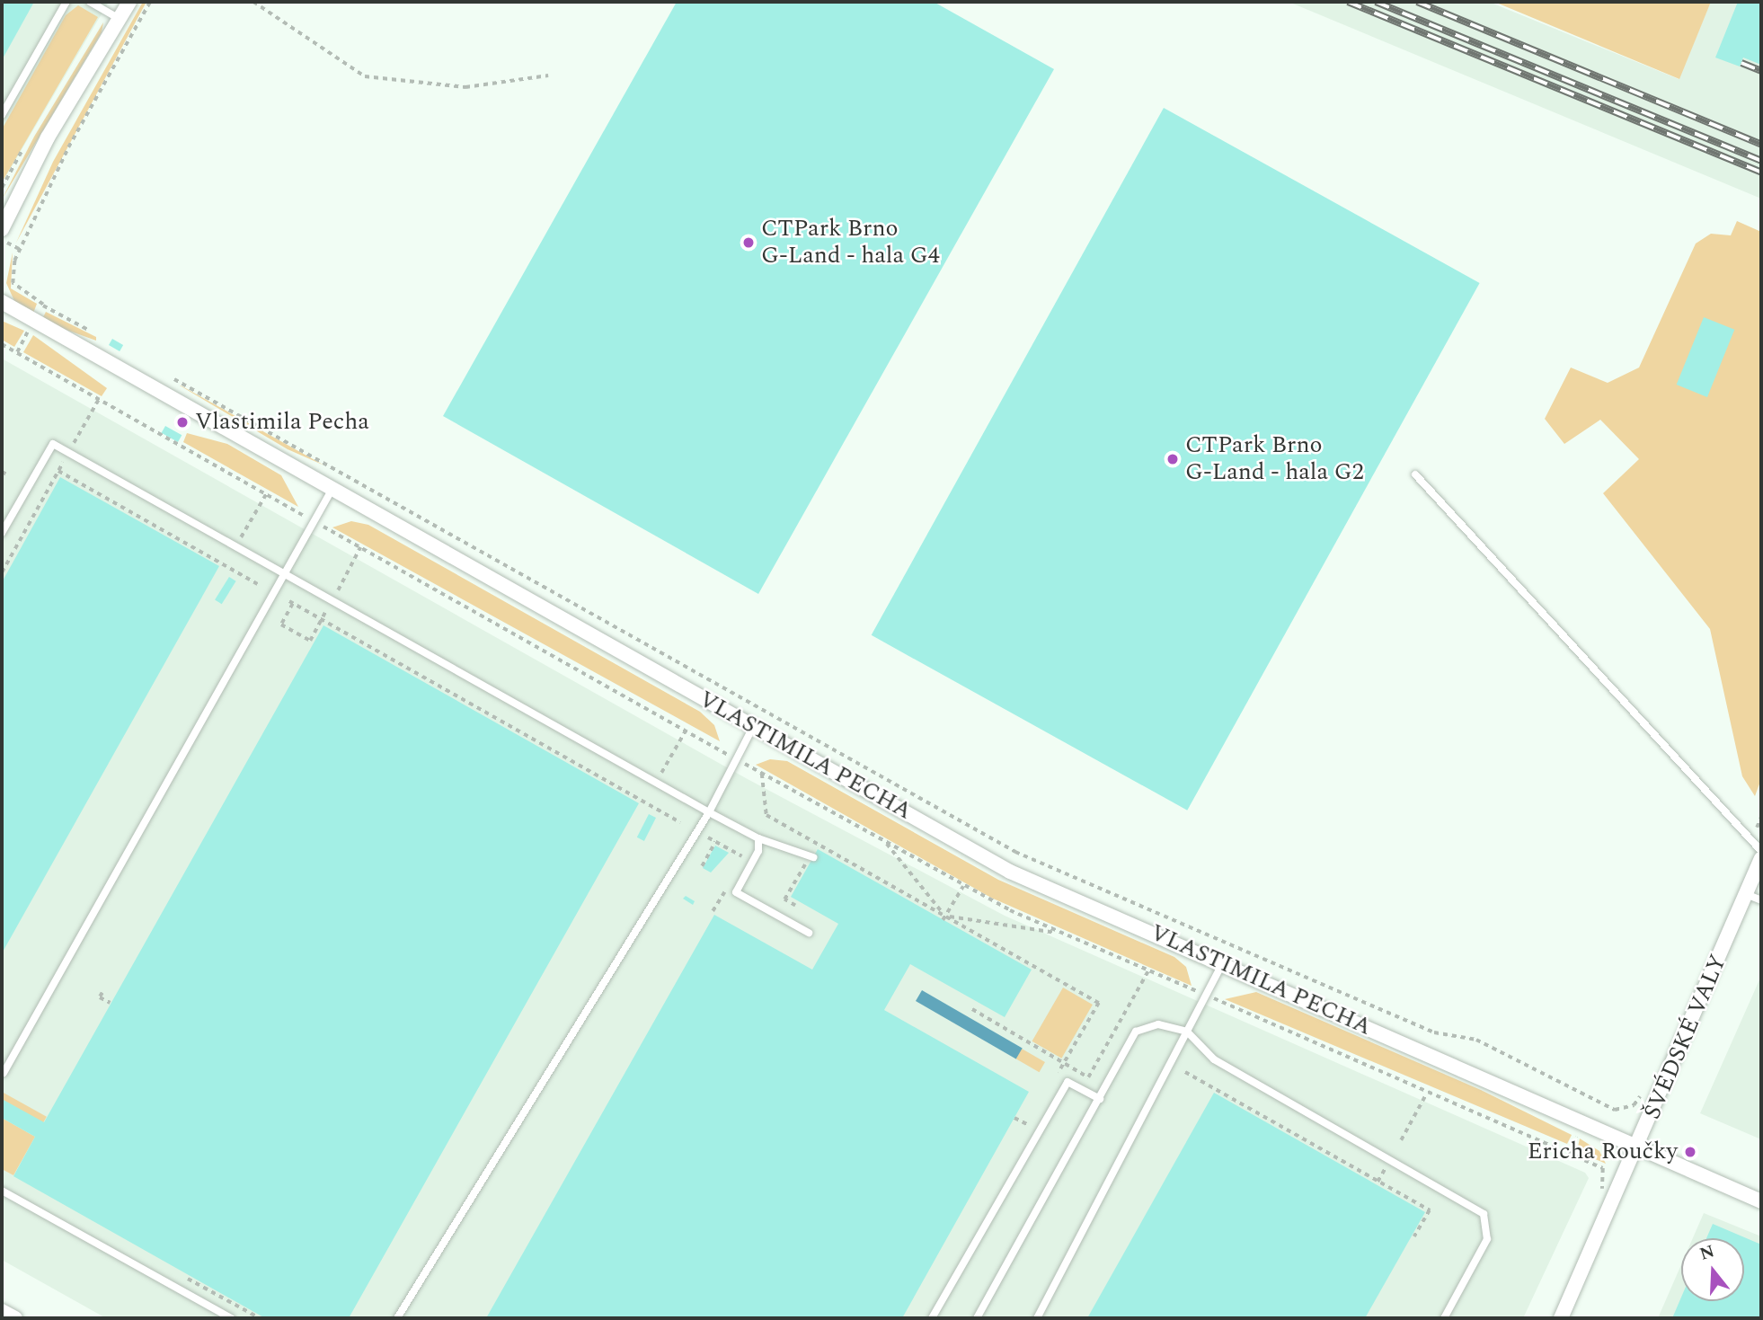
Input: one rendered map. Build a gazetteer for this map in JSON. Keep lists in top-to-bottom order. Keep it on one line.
{"streets":{"street":["VLASTIMILA PECHA","ŠVÉDSKÉ VALY"]},"crossings":[["VLASTIMILA PECHA","ŠVÉDSKÉ VALY"]],"places":["CTPark Brno G-Land - hala G4","Vlastimila Pecha","CTPark Brno G-Land - hala G2","Ericha Roučky"],"north":"top"}
